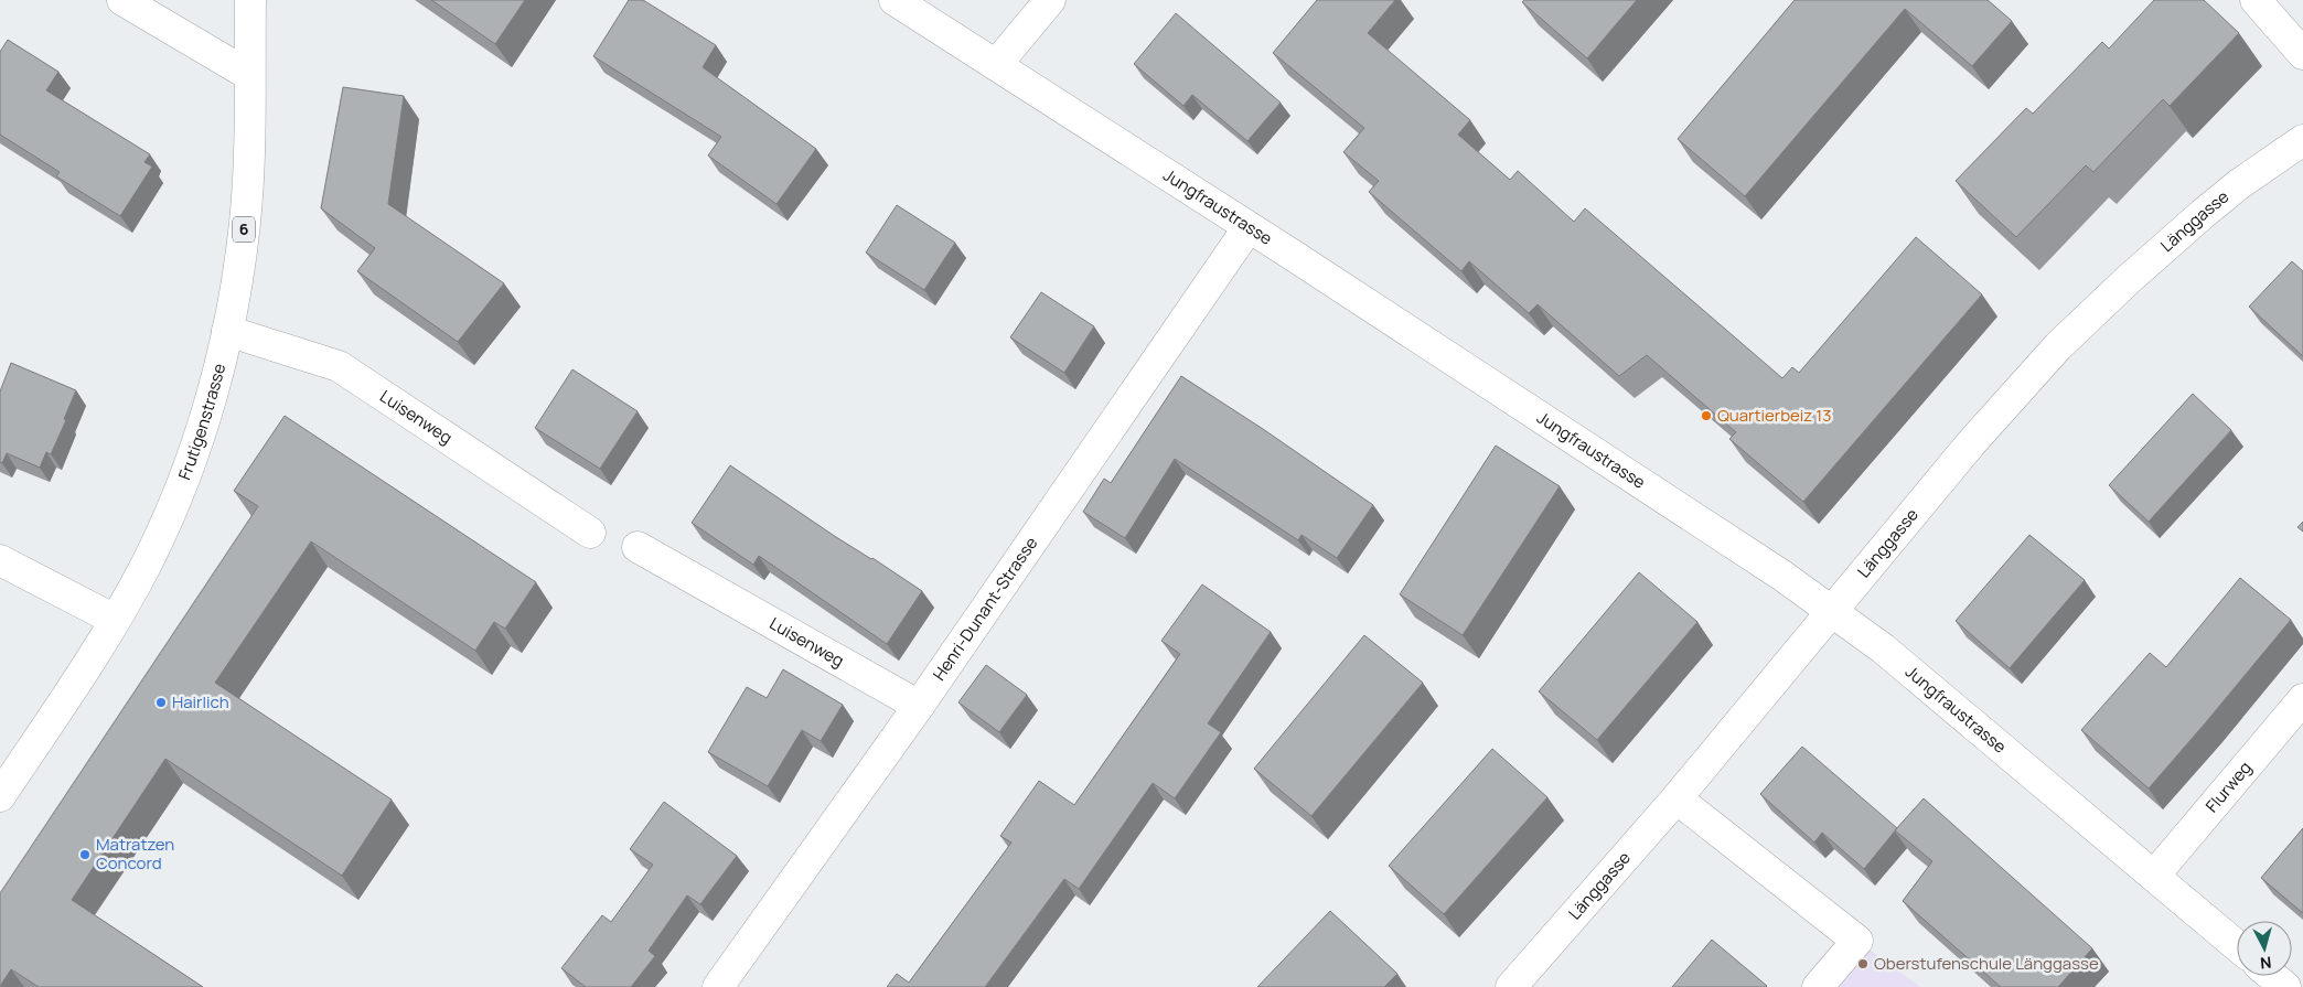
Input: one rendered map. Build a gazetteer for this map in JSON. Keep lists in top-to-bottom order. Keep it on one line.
{"streets":{"street":["Jungfraustrasse","Länggasse","6","Luisenweg","Frutigenstrasse","Henri-Dunant-Strasse","Flurweg"]},"crossings":[["Jungfraustrasse","Länggasse"],["Jungfraustrasse","Henri-Dunant-Strasse"],["Jungfraustrasse","Flurweg"],["Luisenweg","Frutigenstrasse"],["Luisenweg","Henri-Dunant-Strasse"]],"places":["Quartierbeiz 13","Hairlich","Matratzen Concord","Oberstufenschule Länggasse"],"north":"bottom"}
